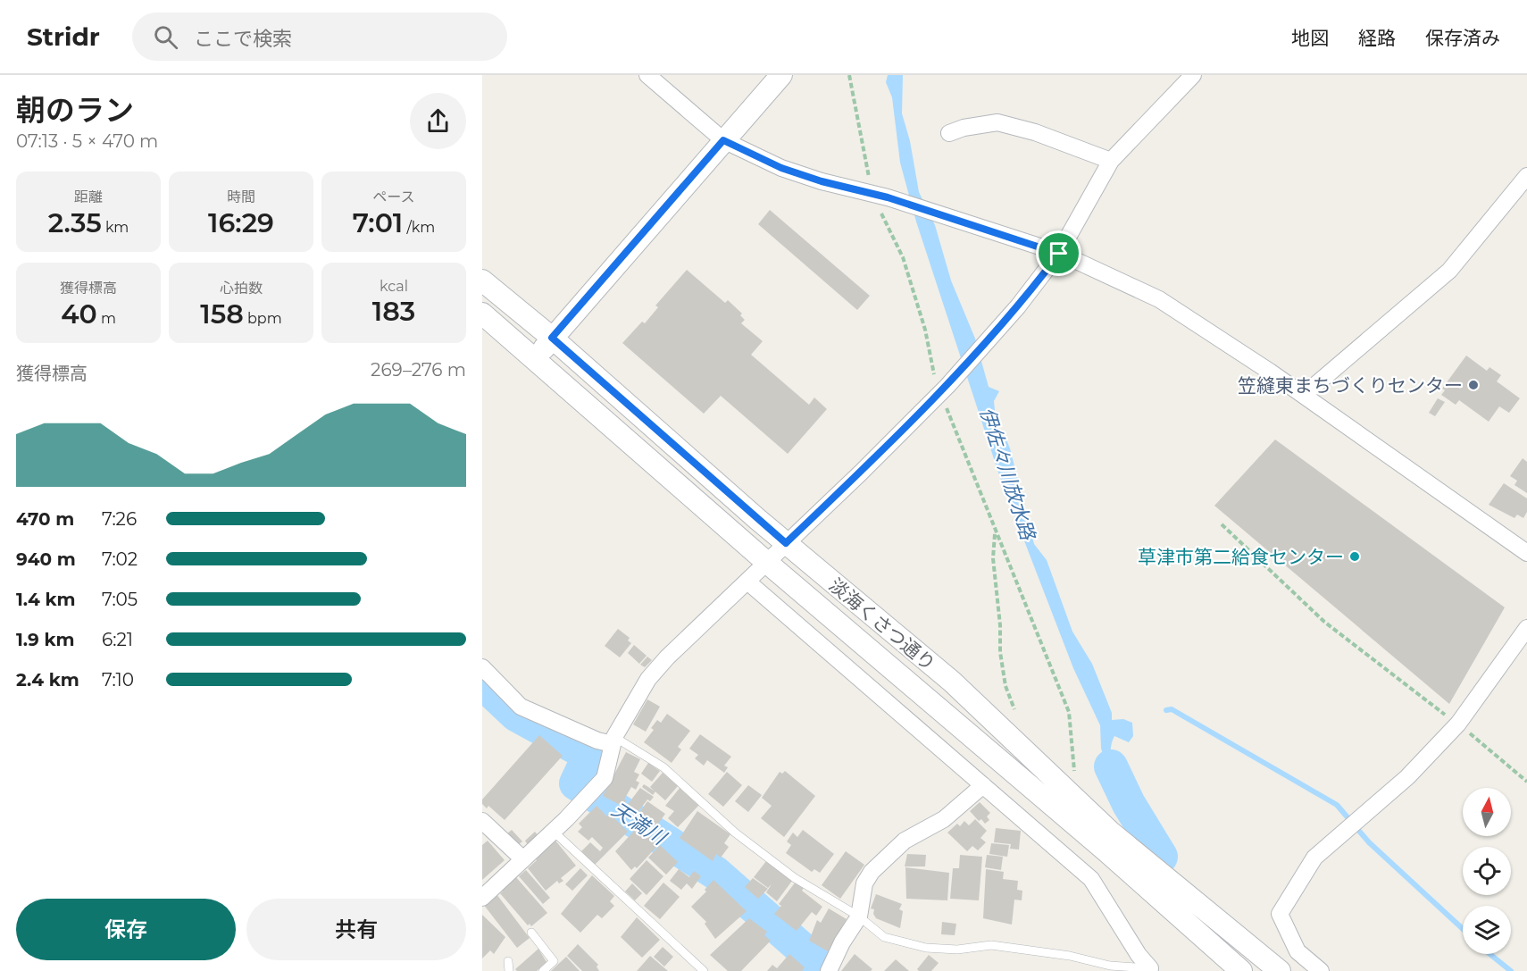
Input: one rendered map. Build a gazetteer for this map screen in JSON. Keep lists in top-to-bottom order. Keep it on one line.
{"streets":{"street":["淡海くさつ通り"]},"water":["伊佐々川放水路","天満川"],"places":["笠縫東まちづくりセンター","草津市第二給食センター"],"north":"top","page":{"header":"Stridr","search":"ここで検索","nav":["地図","経路","保存済み"],"heading":["朝のラン","07:13 · 5 × 470 m"],"stats":[["距離","2.35 km"],["時間","16:29"],["ペース","7:01 /km"],["獲得標高","40 m"],["心拍数","158 bpm"],["kcal","183"]],"chart":["獲得標高","269–276 m"],"list":[{"name":"470 m","note":"7:26"},{"name":"940 m","note":"7:02"},{"name":"1.4 km","note":"7:05"},{"name":"1.9 km","note":"6:21"},{"name":"2.4 km","note":"7:10"}],"buttons":["保存","共有"]}}
